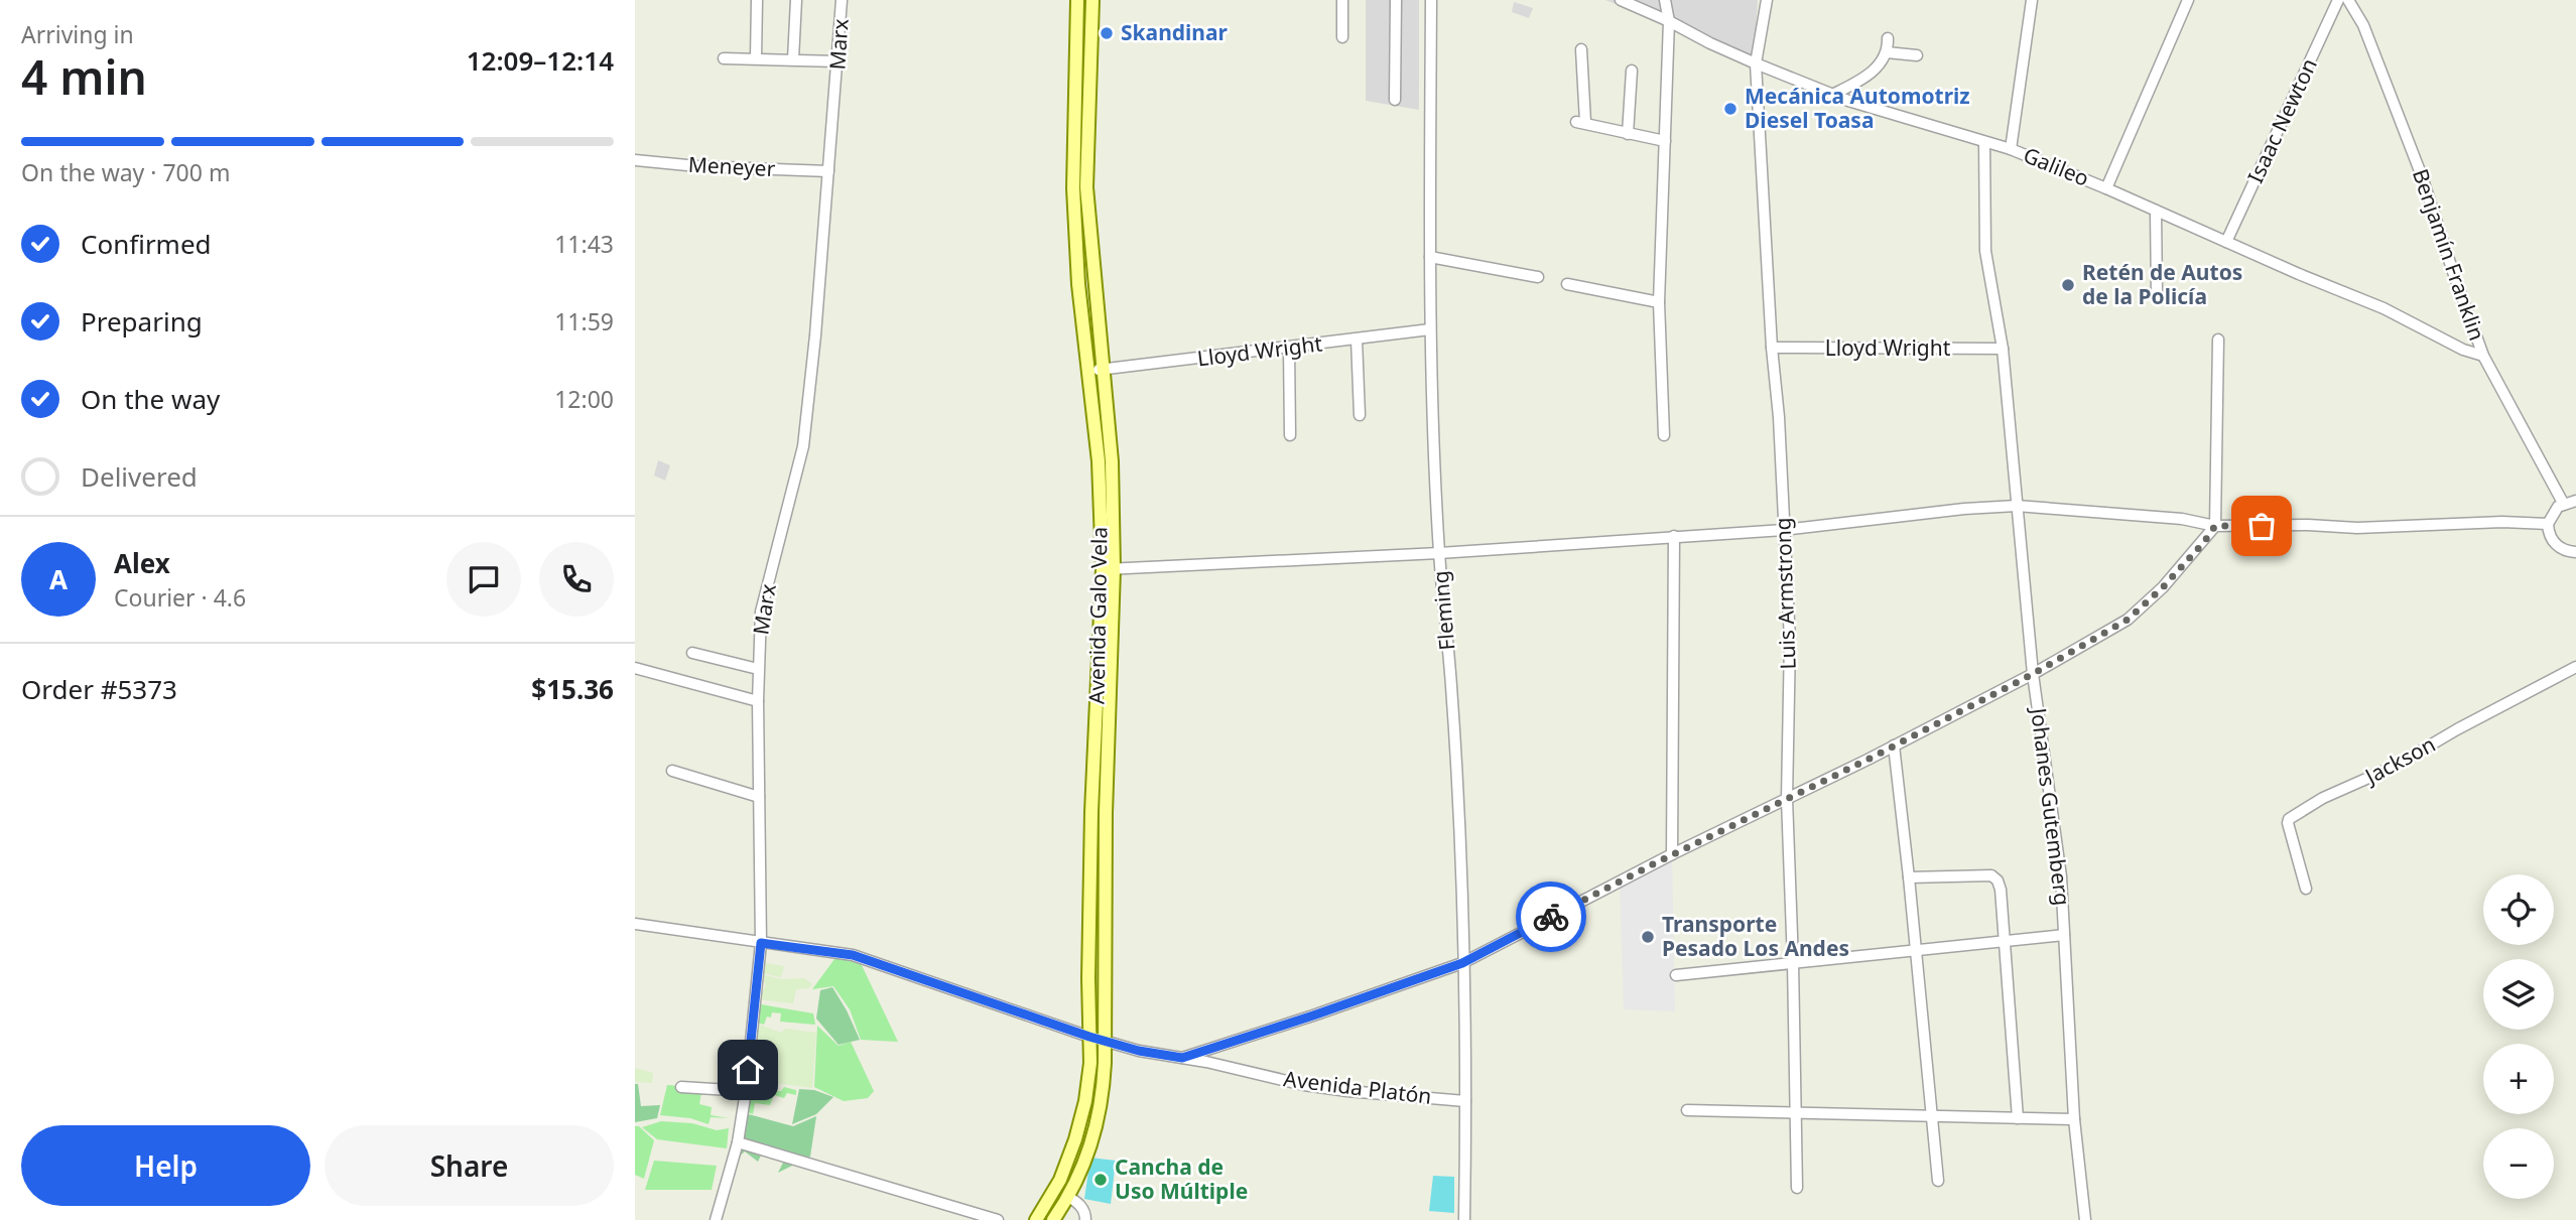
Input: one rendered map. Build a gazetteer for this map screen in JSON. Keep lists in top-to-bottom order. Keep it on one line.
{"streets":{"main road":["Avenida Galo Vela"],"street":["Marx","Isaac Newton","Meneyer","Galileo","Benjamín Franklin","Lloyd Wright","Luis Armstrong","Fleming","Jackson","Johanes Gutemberg","Avenida Platón"]},"crossings":[["Marx","Meneyer"],["Marx","Avenida Platón"],["Isaac Newton","Galileo"],["Galileo","Benjamín Franklin"],["Galileo","Luis Armstrong"],["Galileo","Johanes Gutemberg"],["Lloyd Wright","Luis Armstrong"],["Lloyd Wright","Fleming"],["Lloyd Wright","Avenida Galo Vela"],["Lloyd Wright","Johanes Gutemberg"],["Fleming","Avenida Platón"],["Avenida Galo Vela","Avenida Platón"]],"places":["Skandinar","Mecánica Automotriz Diesel Toasa","Retén de Autos de la Policía","Transporte Pesado Los Andes","Cancha de Uso Múltiple"],"page":{"heading":["4 min","Arriving in","12:09–12:14"],"panel":["Alex","Courier · 4.6","Order #5373","$15.36"],"bar":"On the way · 700 m","list":[["Confirmed","11:43"],["Preparing","11:59"],["On the way","12:00"],"Delivered"],"round":"A","map_buttons":["+","−"],"buttons":["Help","Share"]}}
